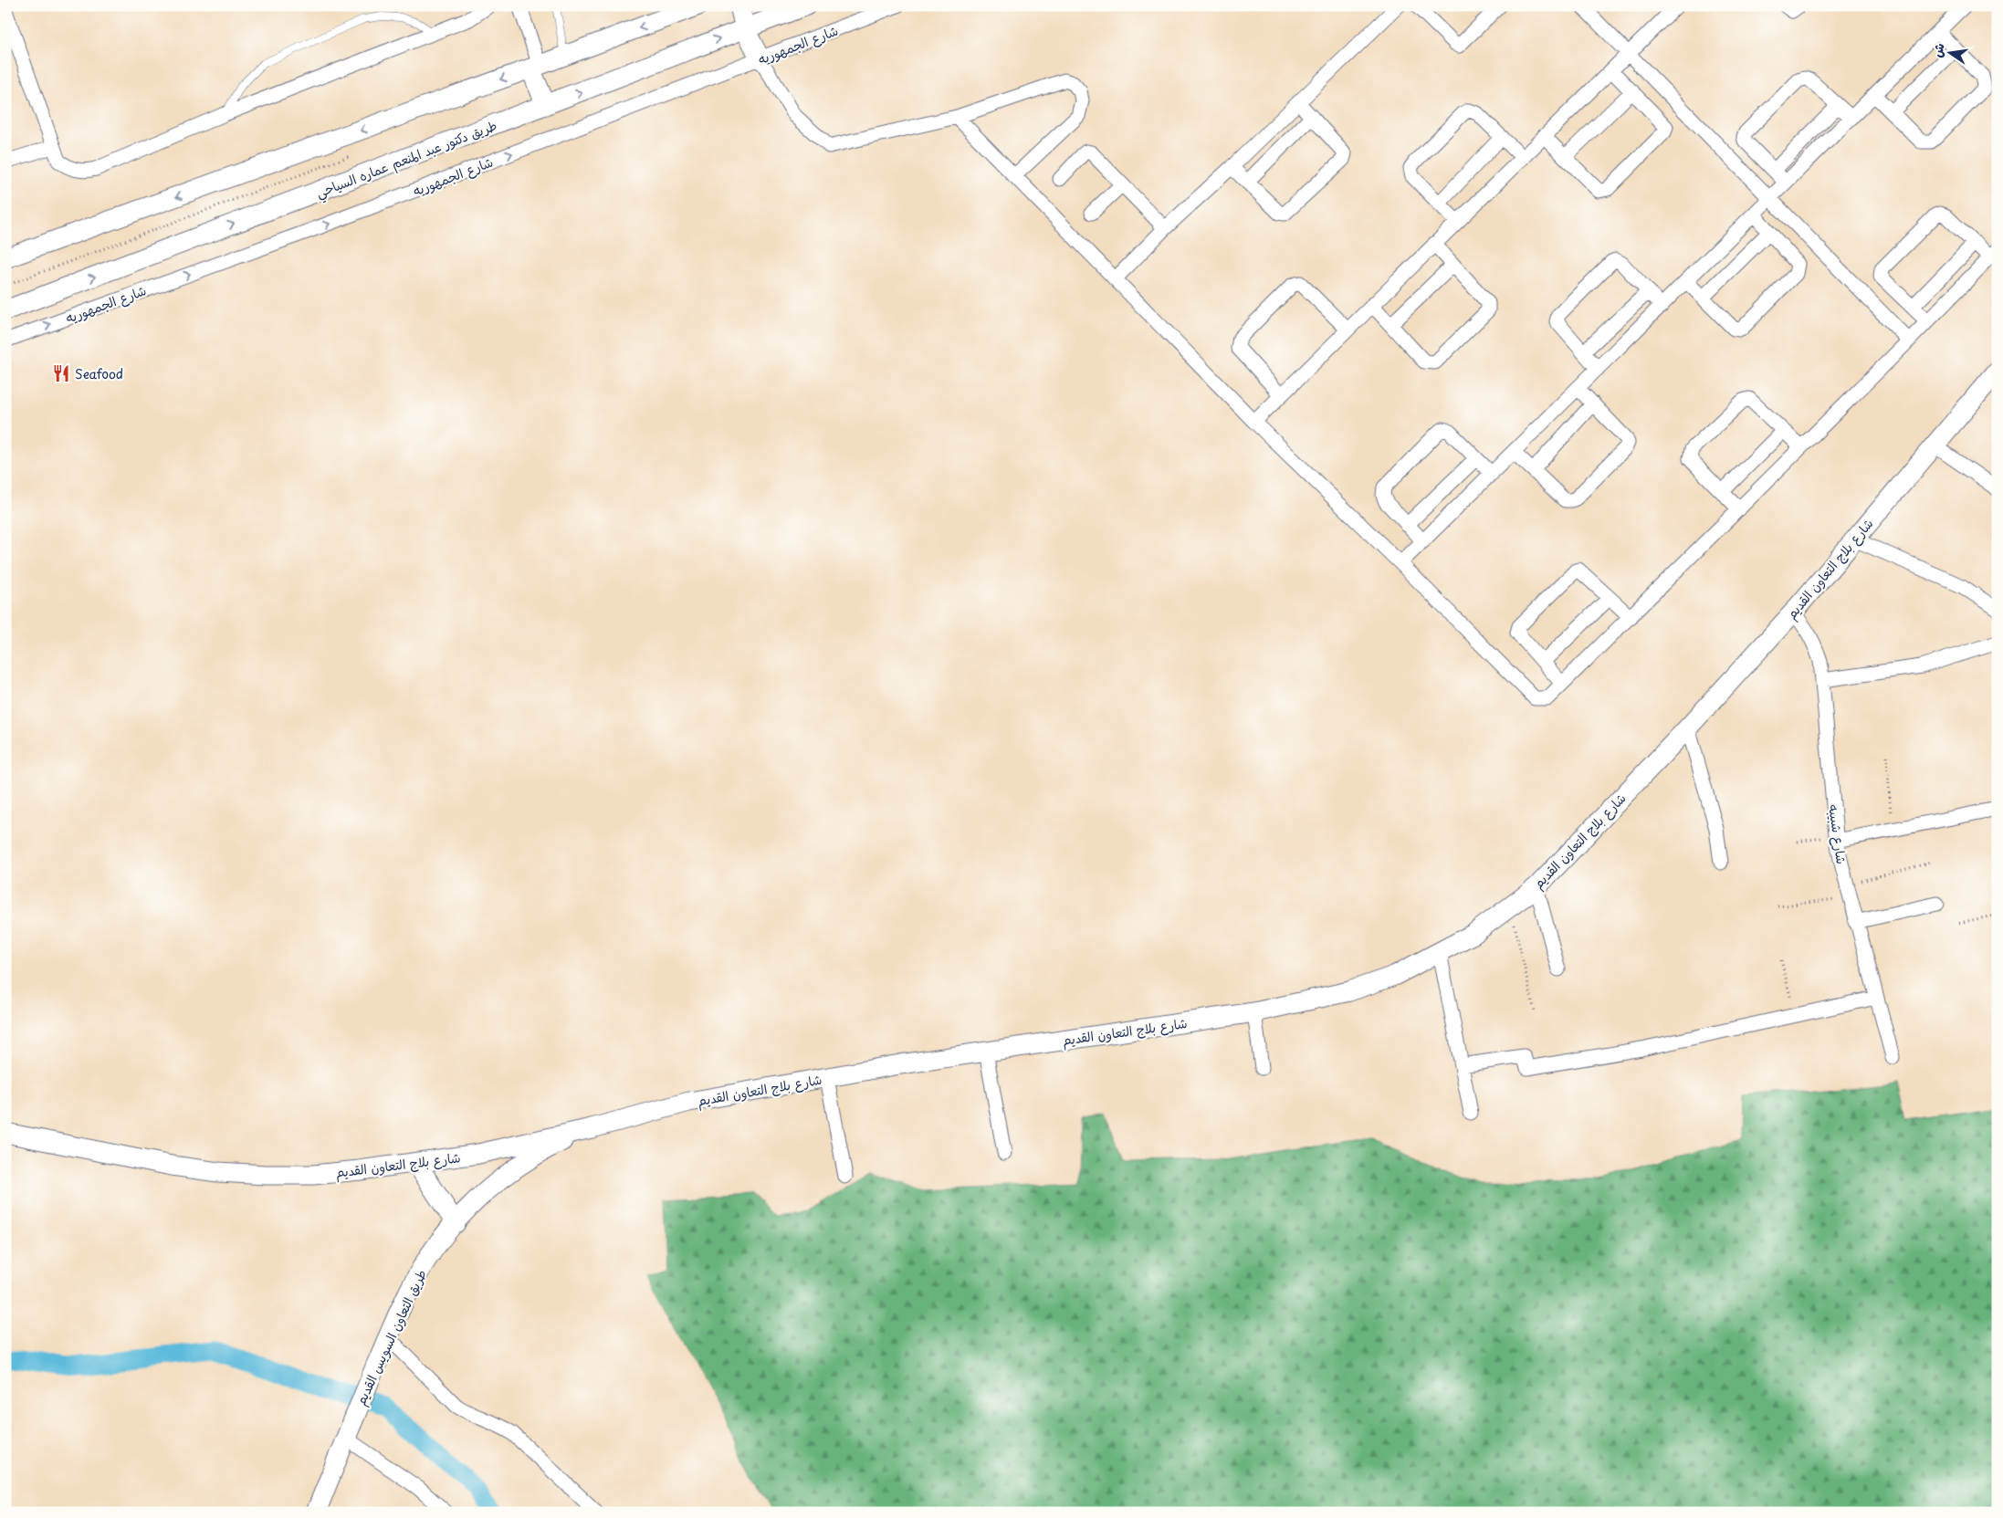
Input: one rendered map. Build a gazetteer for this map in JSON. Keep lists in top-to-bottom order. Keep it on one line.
{"streets":{"street":["شارع الجمهوريه","طريق دكتور عبد المنعم عماره السياحي","شارع بلاج التعاون القديم","شارع شبيبه","طريق التعاون السويس القديم"]},"crossings":[["شارع بلاج التعاون القديم","شارع شبيبه"],["شارع بلاج التعاون القديم","طريق التعاون السويس القديم"]],"places":{"restaurant":["Seafood"]},"north":"left"}
